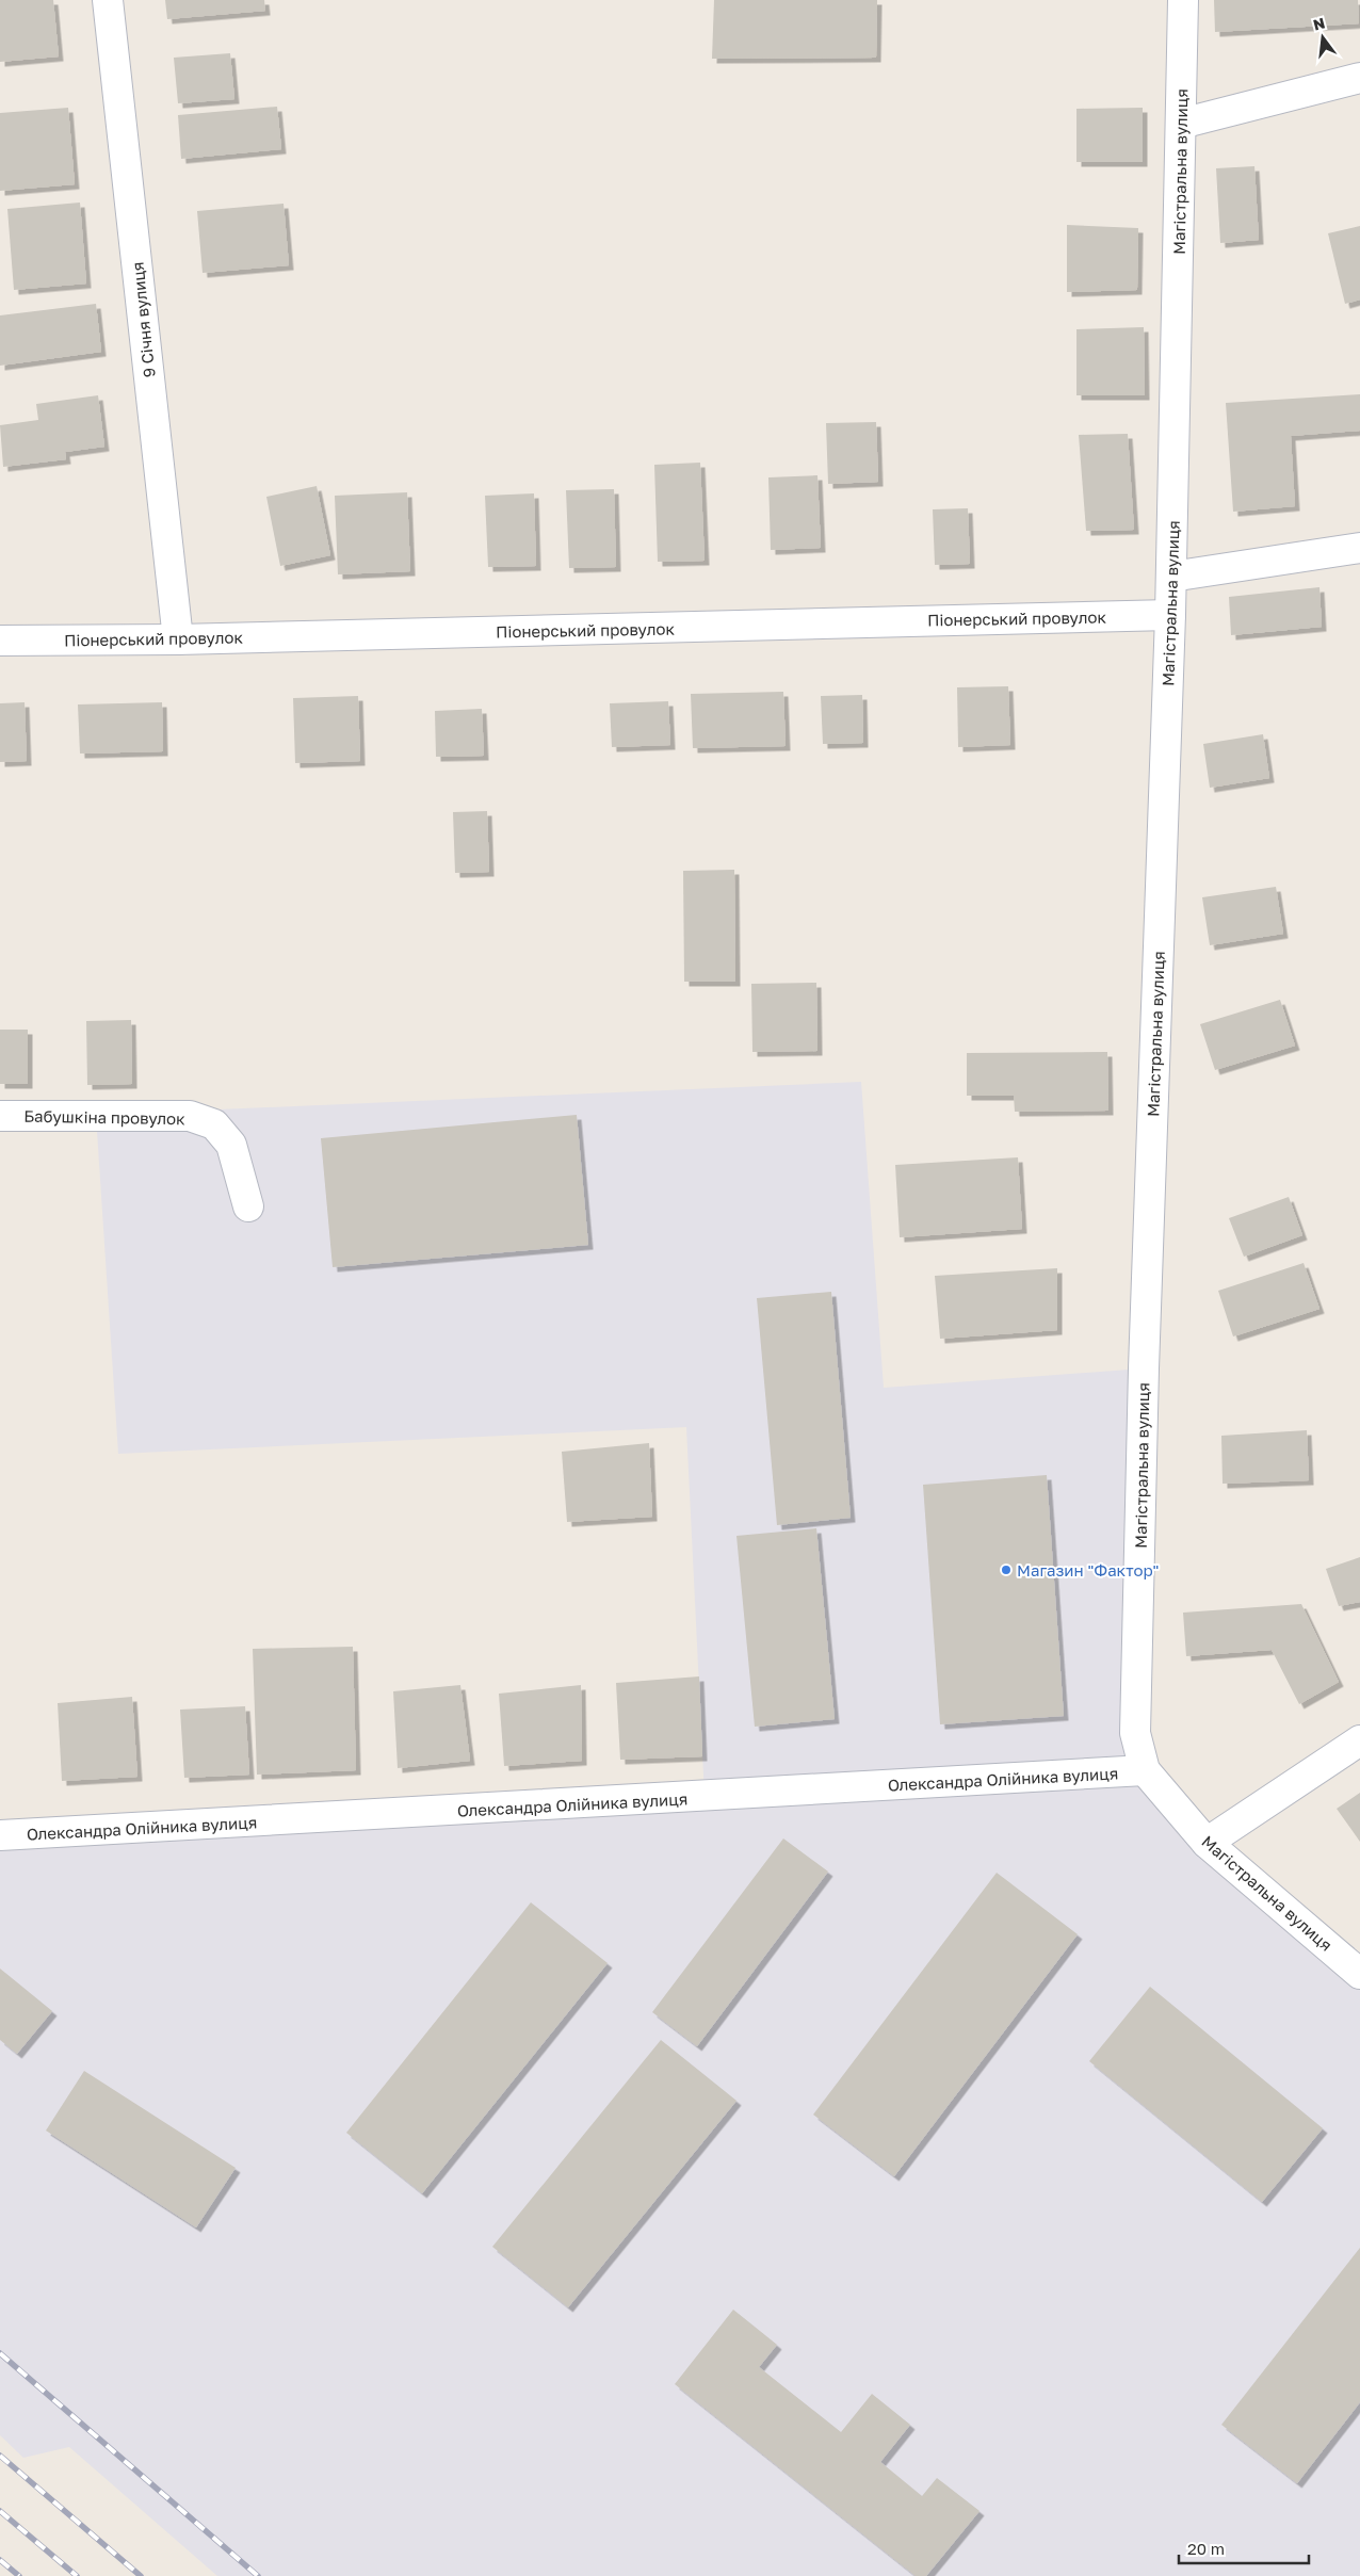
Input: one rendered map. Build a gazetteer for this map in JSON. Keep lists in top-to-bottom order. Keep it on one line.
{"streets":{"street":["Магістральна вулиця","9 Січня вулиця","Піонерський провулок","Бабушкіна провулок","Олександра Олійника вулиця"]},"crossings":[["Магістральна вулиця","Піонерський провулок"],["Магістральна вулиця","Олександра Олійника вулиця"],["9 Січня вулиця","Піонерський провулок"]],"places":["Магазин \"Фактор\""],"scale_bar":"20 m","north":"top"}
